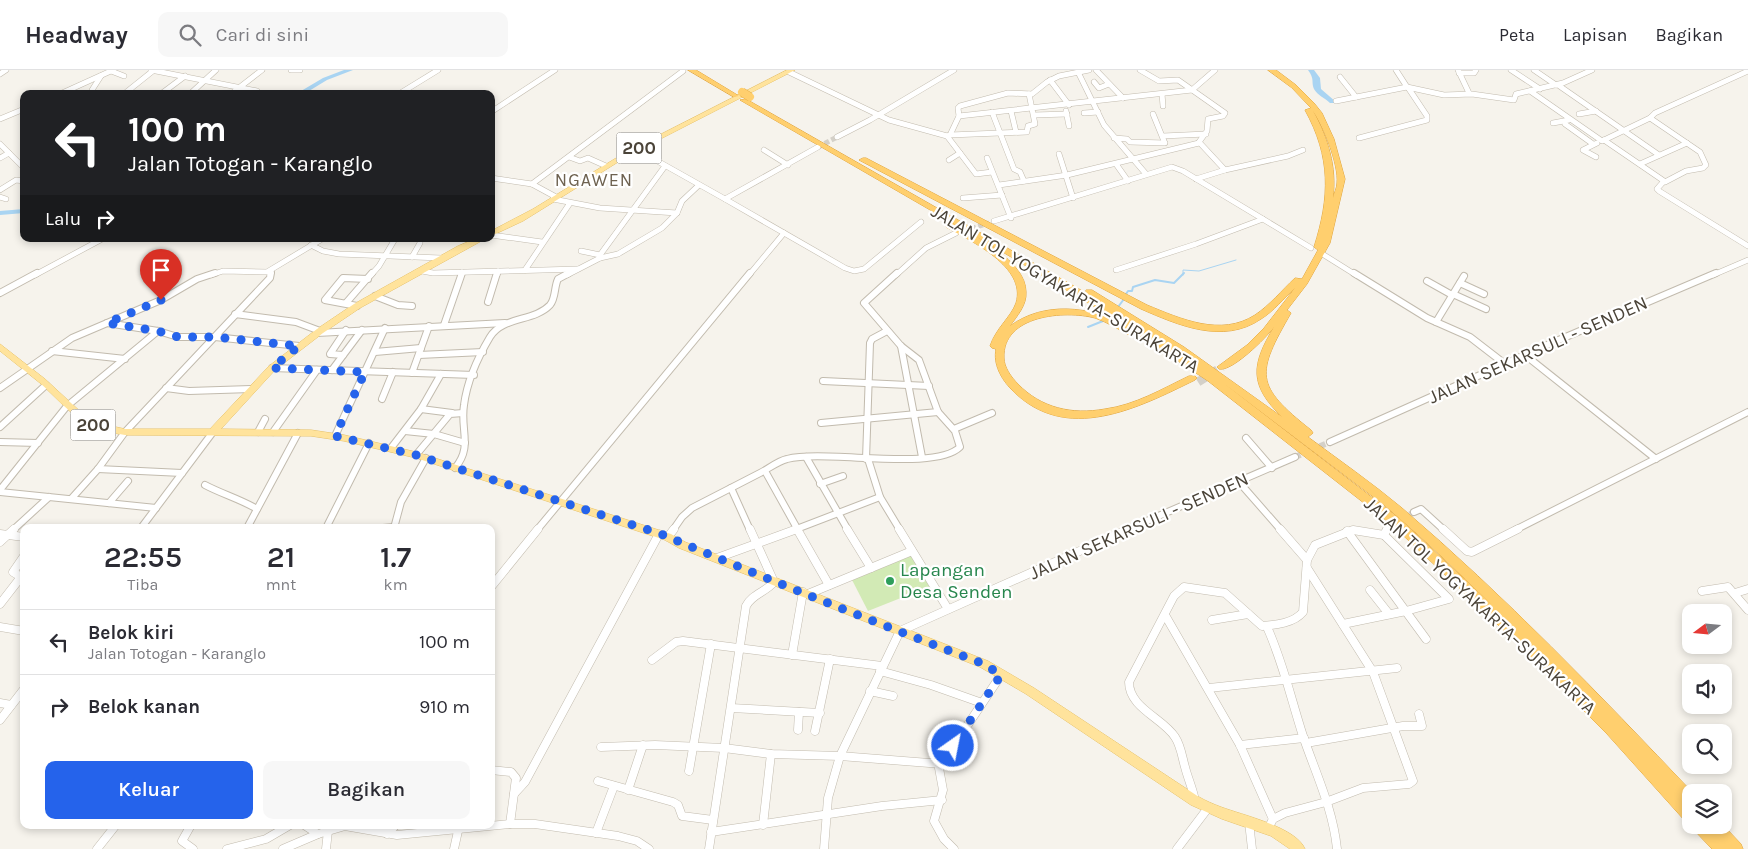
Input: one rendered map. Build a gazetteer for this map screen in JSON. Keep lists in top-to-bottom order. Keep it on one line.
{"streets":{"highway":["JALAN TOL YOGYAKARTA–SURAKARTA"],"main road":["200"],"street":["JALAN SEKARSULI - SENDEN"]},"districts":["NGAWEN"],"places":["Lapangan Desa Senden"],"north":"left","page":{"header":"Headway","search":"Cari di sini","nav":["Peta","Lapisan","Bagikan"],"turn":["100 m","Jalan Totogan - Karanglo"],"then":"Lalu","eta":["22:55","Tiba","21","mnt","1.7","km"],"list":[{"name":"Belok kiri","note":"Jalan Totogan - Karanglo","value":"100 m"},{"name":"Belok kanan","value":"910 m"}],"buttons":["Keluar","Bagikan"]}}
